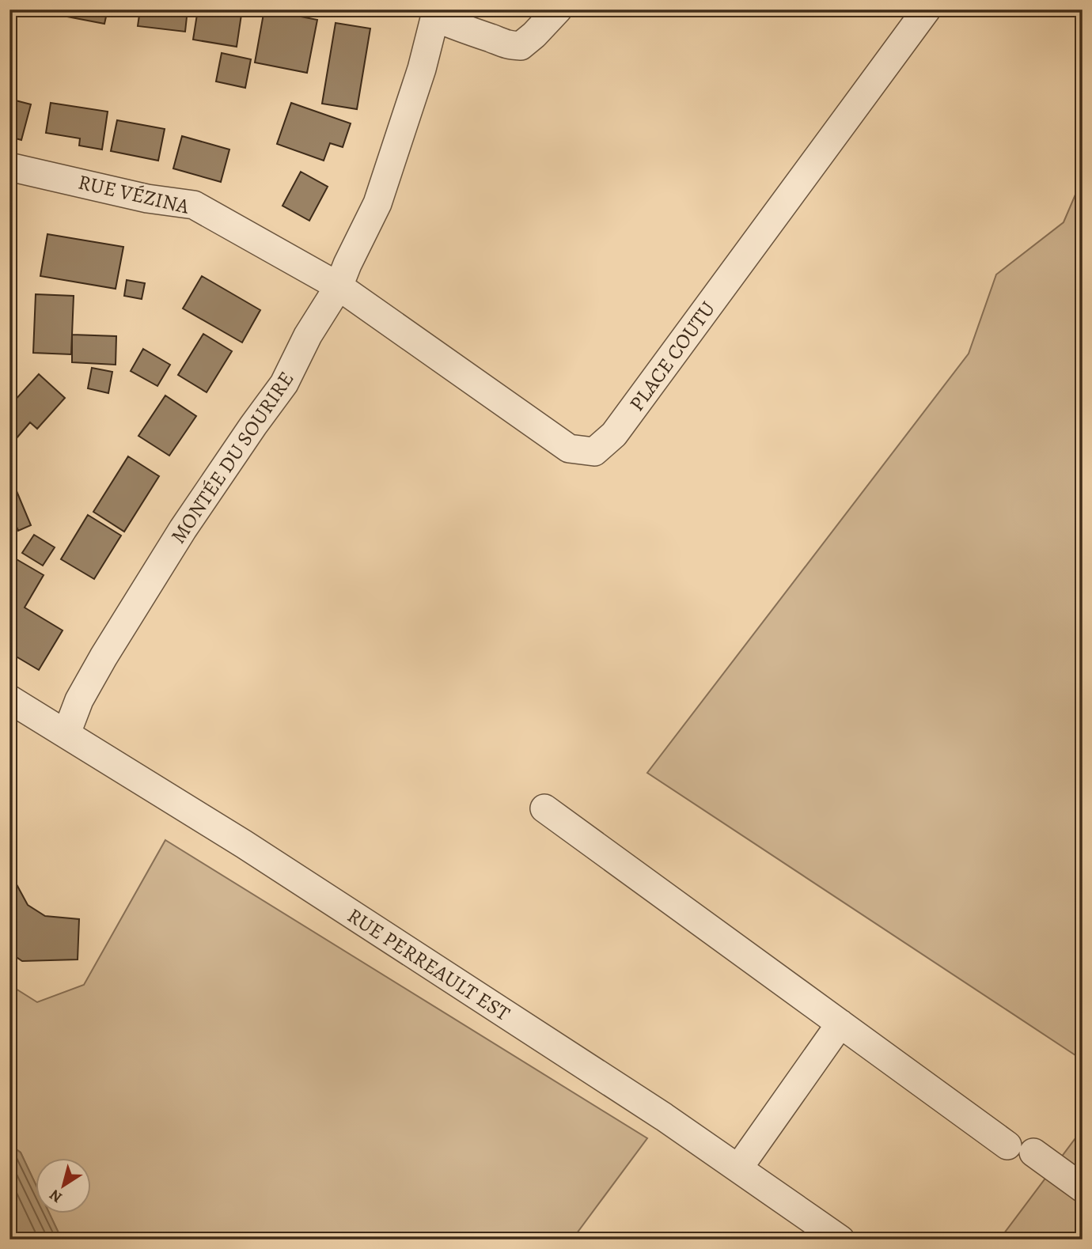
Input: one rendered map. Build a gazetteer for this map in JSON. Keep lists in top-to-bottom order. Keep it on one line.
{"streets":{"street":["RUE VÉZINA","PLACE COUTU","MONTÉE DU SOURIRE","RUE PERREAULT EST"]},"crossings":[["RUE VÉZINA","PLACE COUTU"],["RUE VÉZINA","MONTÉE DU SOURIRE"],["PLACE COUTU","MONTÉE DU SOURIRE"],["MONTÉE DU SOURIRE","RUE PERREAULT EST"]],"north":"bottom left"}
